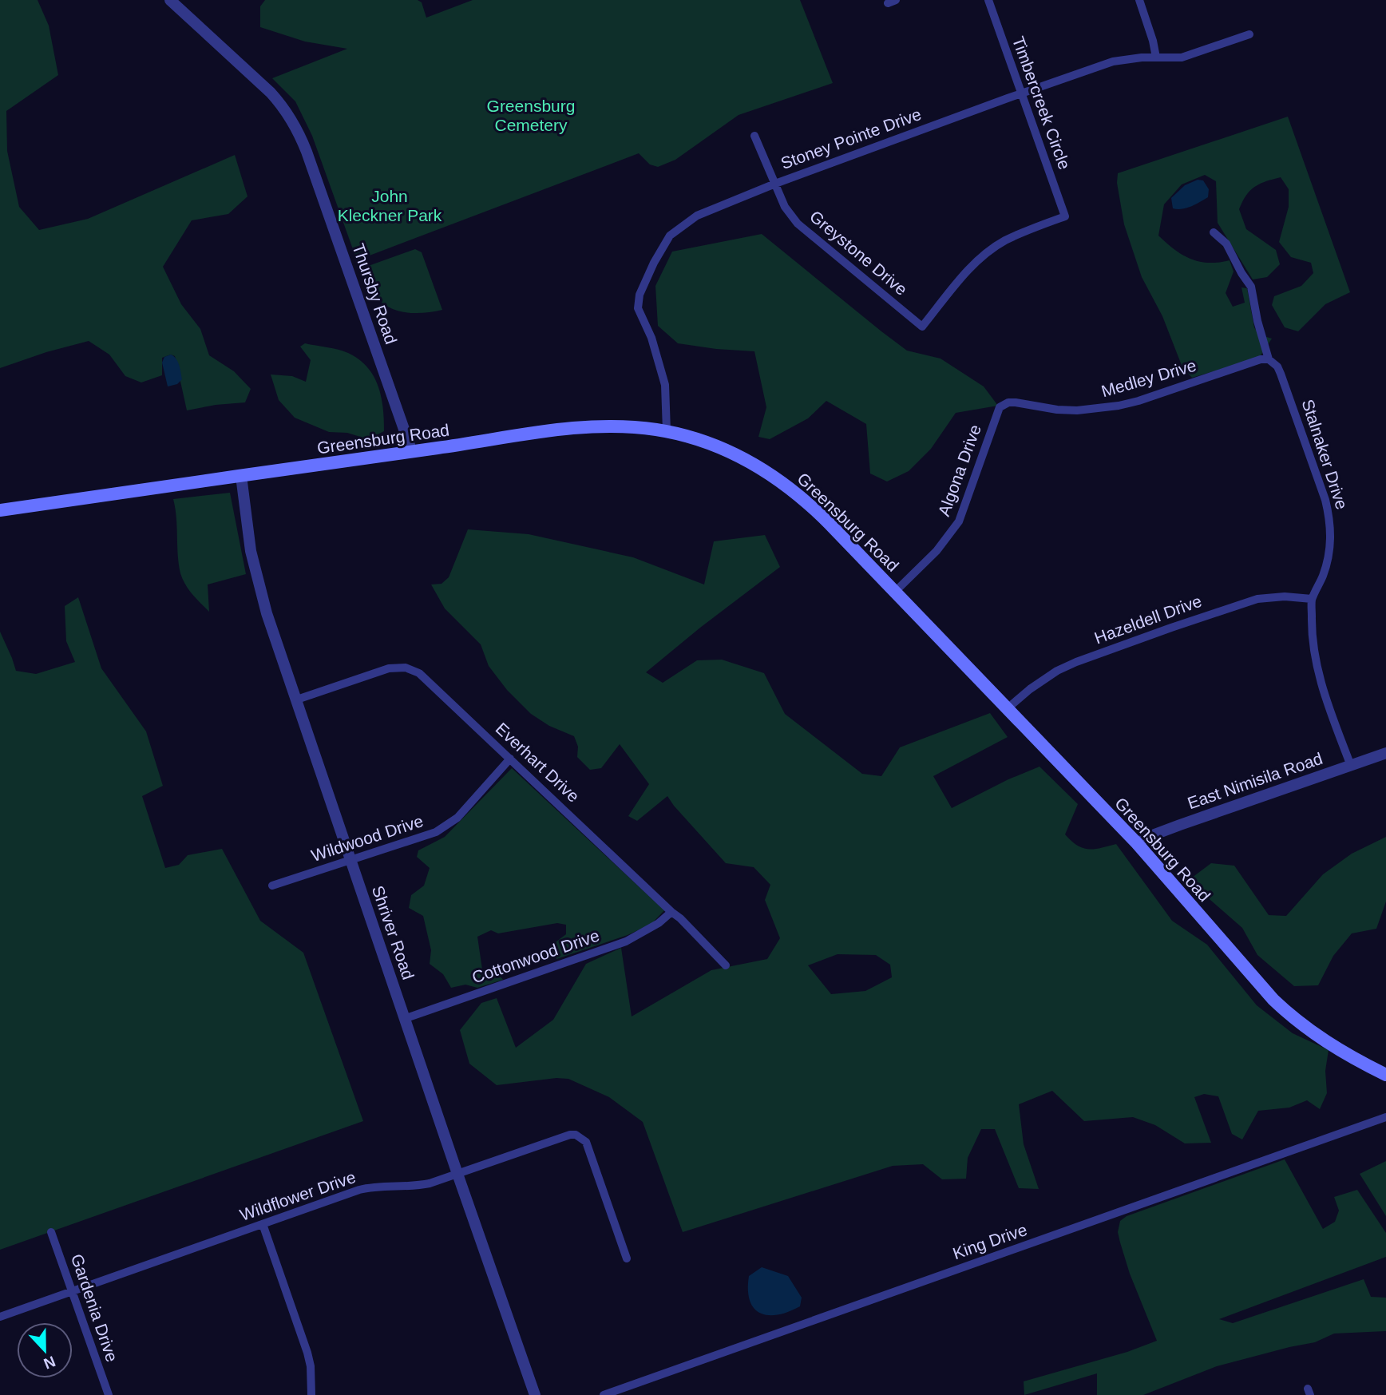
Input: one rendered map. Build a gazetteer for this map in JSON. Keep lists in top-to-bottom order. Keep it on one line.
{"streets":{"main road":["Greensburg Road"],"street":["Timbercreek Circle","Stoney Pointe Drive","Greystone Drive","Thursby Road","Medley Drive","Stalnaker Drive","Algona Drive","Hazeldell Drive","Everhart Drive","East Nimisila Road","Wildwood Drive","Shriver Road","Cottonwood Drive","Wildflower Drive","King Drive","Gardenia Drive"]},"crossings":[["Timbercreek Circle","Stoney Pointe Drive"],["Timbercreek Circle","Greystone Drive"],["Stoney Pointe Drive","Greystone Drive"],["Stoney Pointe Drive","Greensburg Road"],["Thursby Road","Greensburg Road"],["Medley Drive","Stalnaker Drive"],["Medley Drive","Algona Drive"],["Greensburg Road","Algona Drive"],["Greensburg Road","Hazeldell Drive"],["Greensburg Road","East Nimisila Road"],["Greensburg Road","Shriver Road"],["Stalnaker Drive","Hazeldell Drive"],["Stalnaker Drive","East Nimisila Road"],["Everhart Drive","Wildwood Drive"],["Everhart Drive","Shriver Road"],["Everhart Drive","Cottonwood Drive"],["Wildwood Drive","Shriver Road"],["Shriver Road","Cottonwood Drive"],["Shriver Road","Wildflower Drive"],["Wildflower Drive","Gardenia Drive"]],"parks":["Greensburg Cemetery","John Kleckner Park"],"north":"bottom"}
